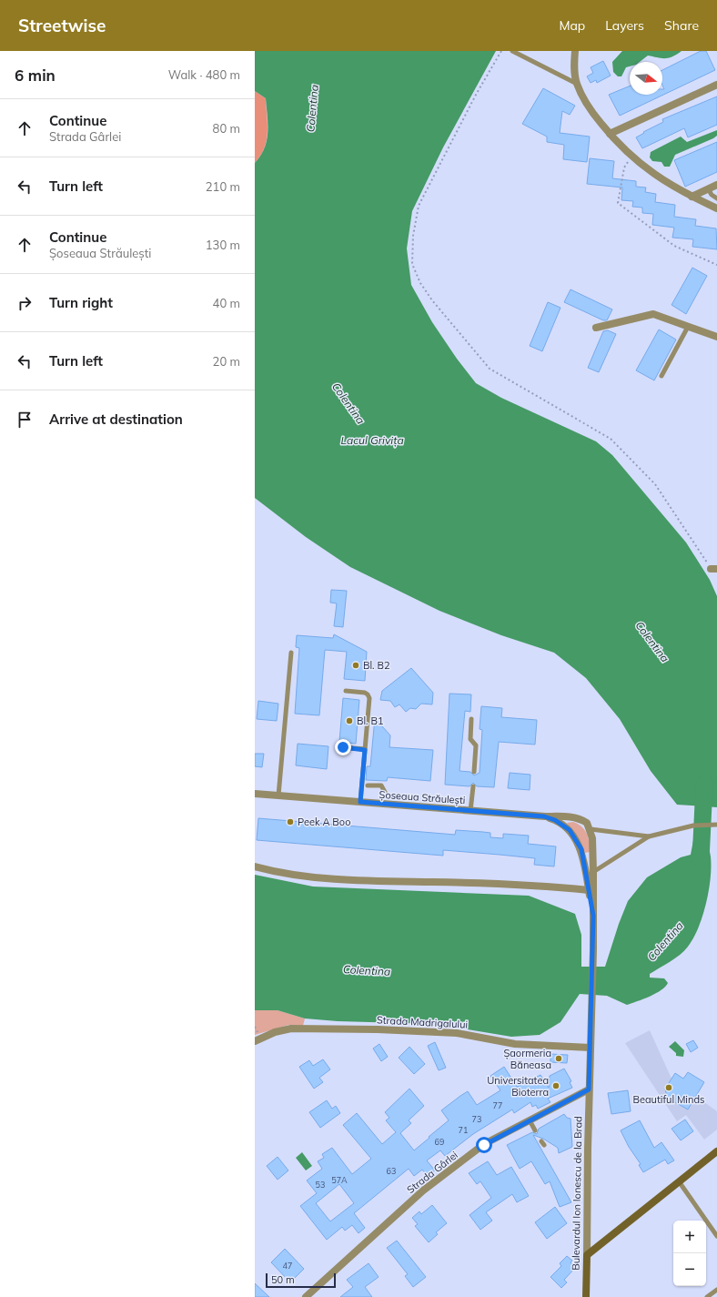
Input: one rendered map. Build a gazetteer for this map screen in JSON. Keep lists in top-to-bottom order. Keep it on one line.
{"streets":{"main road":["Bulevardul Ion Ionescu de la Brad"],"street":["Șoseaua Străulești","Strada Madrigalului","Strada Gârlei"]},"crossings":[["Șoseaua Străulești","Bulevardul Ion Ionescu de la Brad"],["Strada Madrigalului","Bulevardul Ion Ionescu de la Brad"],["Strada Gârlei","Bulevardul Ion Ionescu de la Brad"]],"water":["Colentina","Lacul Grivița"],"places":["Bl. B2","Bl. B1","Peek A Boo","Șaormeria Băneasa","Universitatea Bioterra","Beautiful Minds"],"house_numbers":["77","73","71","69","63","57A","53","47"],"scale_bar":"50 m","north":"right","page":{"header":"Streetwise","nav":["Map","Layers","Share"],"heading":["6 min","Walk · 480 m"],"list":[["Continue","Strada Gârlei","80 m"],["Turn left","210 m"],["Continue","Șoseaua Străulești","130 m"],["Turn right","40 m"],["Turn left","20 m"],"Arrive at destination"],"map_buttons":["+","−"],"scale":"50 m"}}
